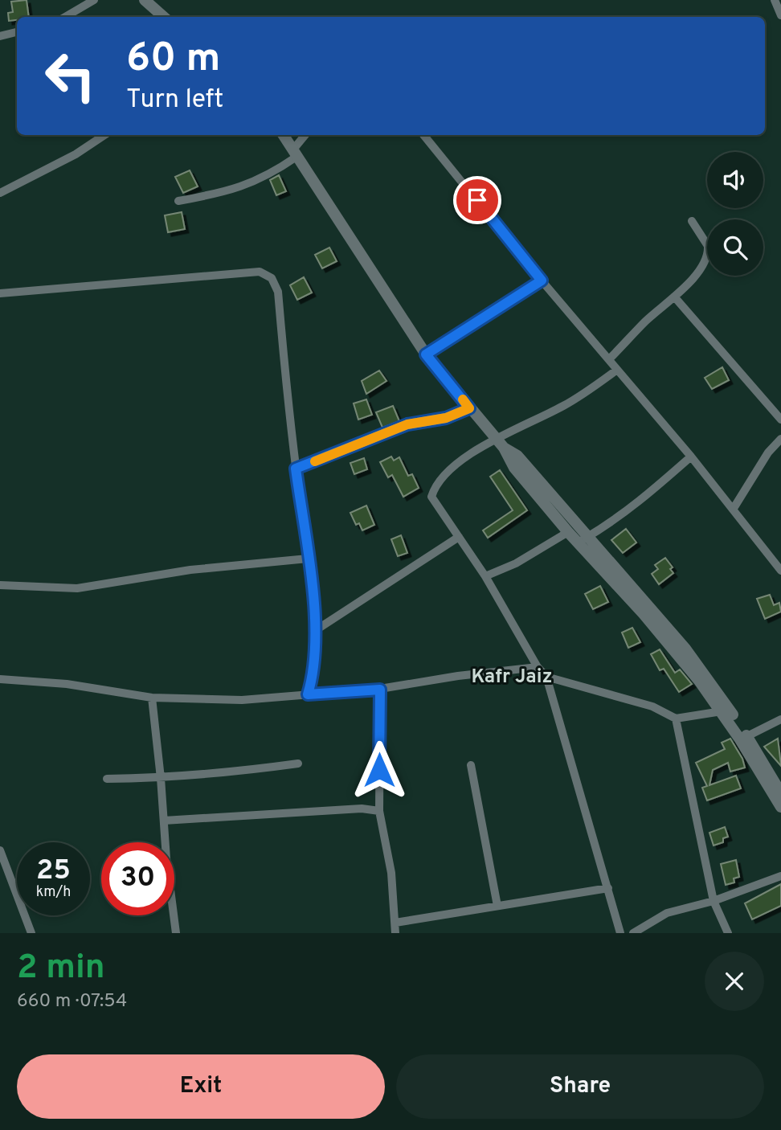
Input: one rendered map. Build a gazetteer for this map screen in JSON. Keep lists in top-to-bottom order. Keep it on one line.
{"districts":["Kafr Jaiz"],"page":{"turn":["60 m","Turn left"],"speed":"25 km/h","limit":"30","heading":["2 min","660 m · 07:54"],"buttons":["Exit","Share"]}}
